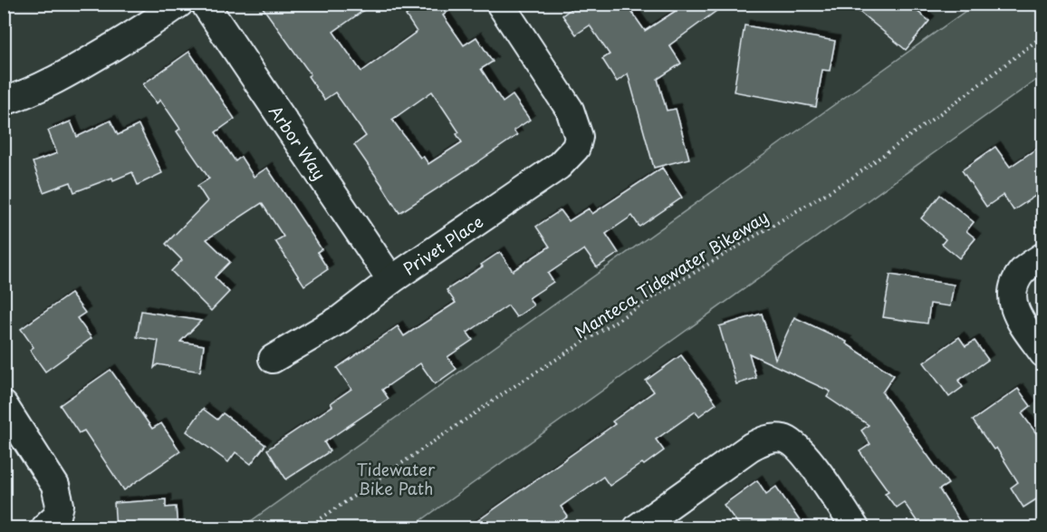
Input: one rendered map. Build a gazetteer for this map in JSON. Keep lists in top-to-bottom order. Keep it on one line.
{"streets":{"street":["Arbor Way","Privet Place"],"path":["Manteca Tidewater Bikeway"]},"crossings":[["Arbor Way","Privet Place"]],"parks":["Tidewater Bike Path"]}
